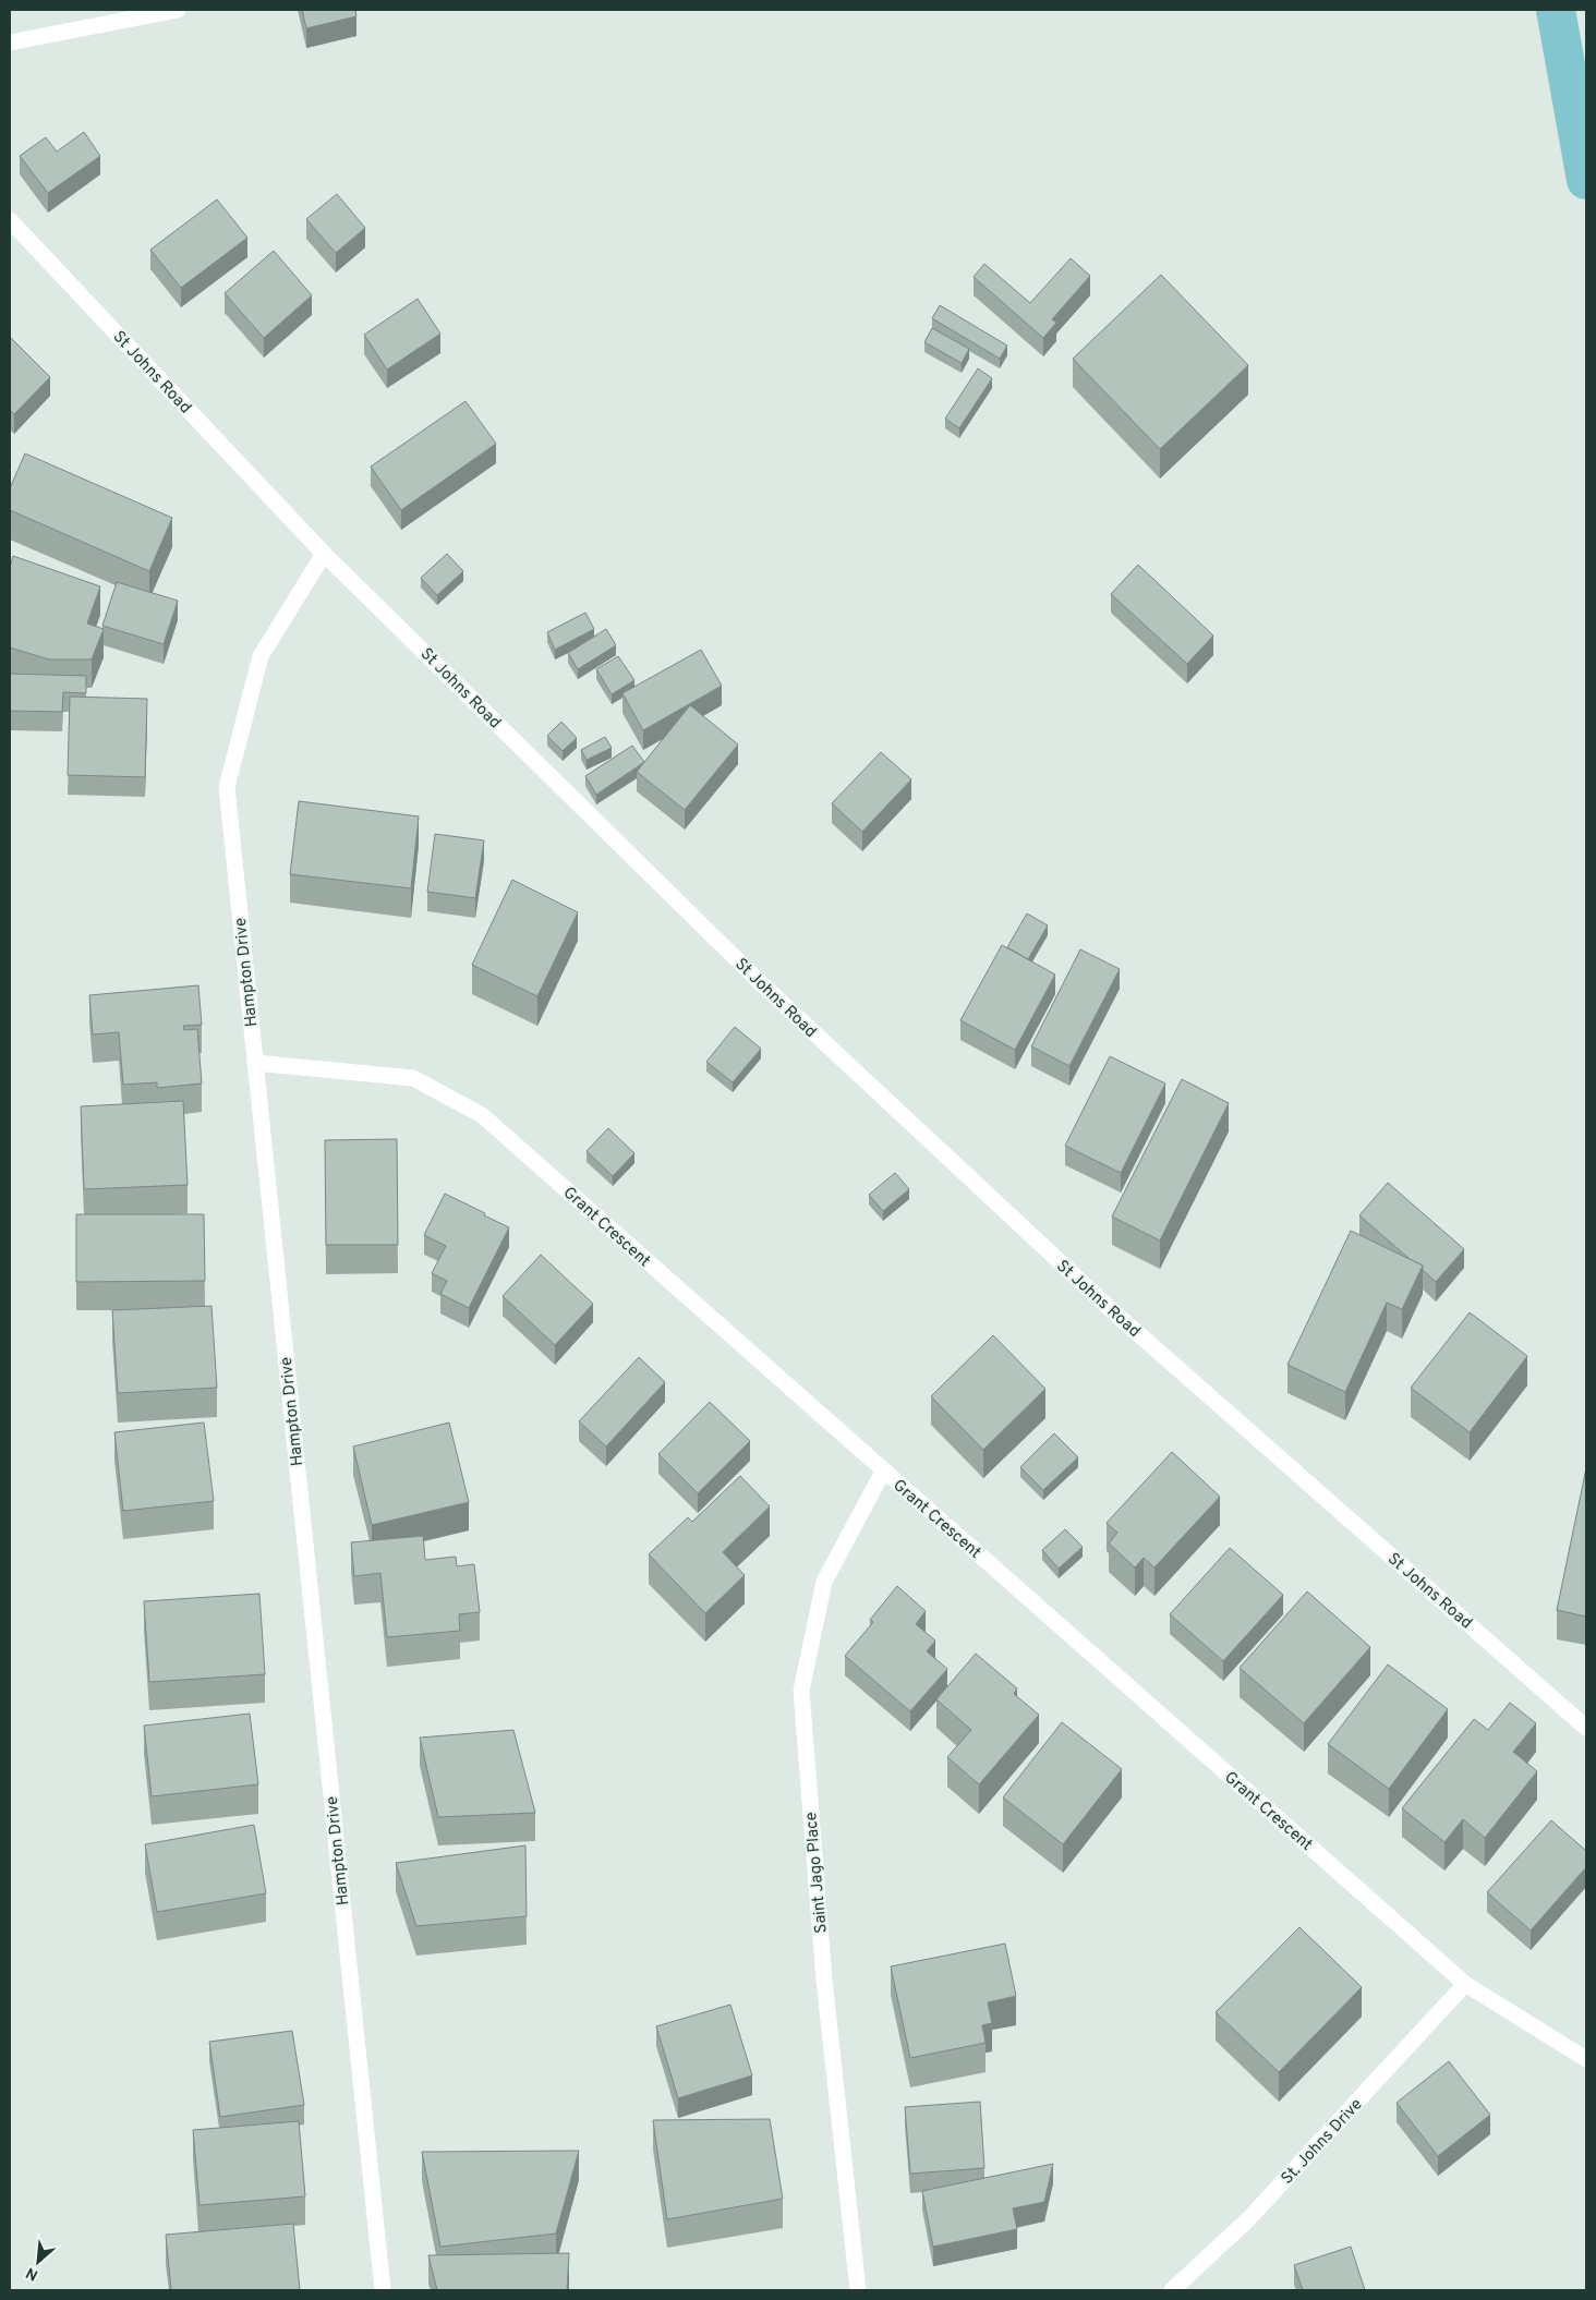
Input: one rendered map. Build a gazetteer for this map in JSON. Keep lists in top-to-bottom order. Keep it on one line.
{"streets":{"street":["St Johns Road","Hampton Drive","Grant Crescent","Saint Jago Place","St. Johns Drive"]},"crossings":[["St Johns Road","Hampton Drive"],["Hampton Drive","Grant Crescent"],["Grant Crescent","Saint Jago Place"],["Grant Crescent","St. Johns Drive"]],"north":"bottom left"}
